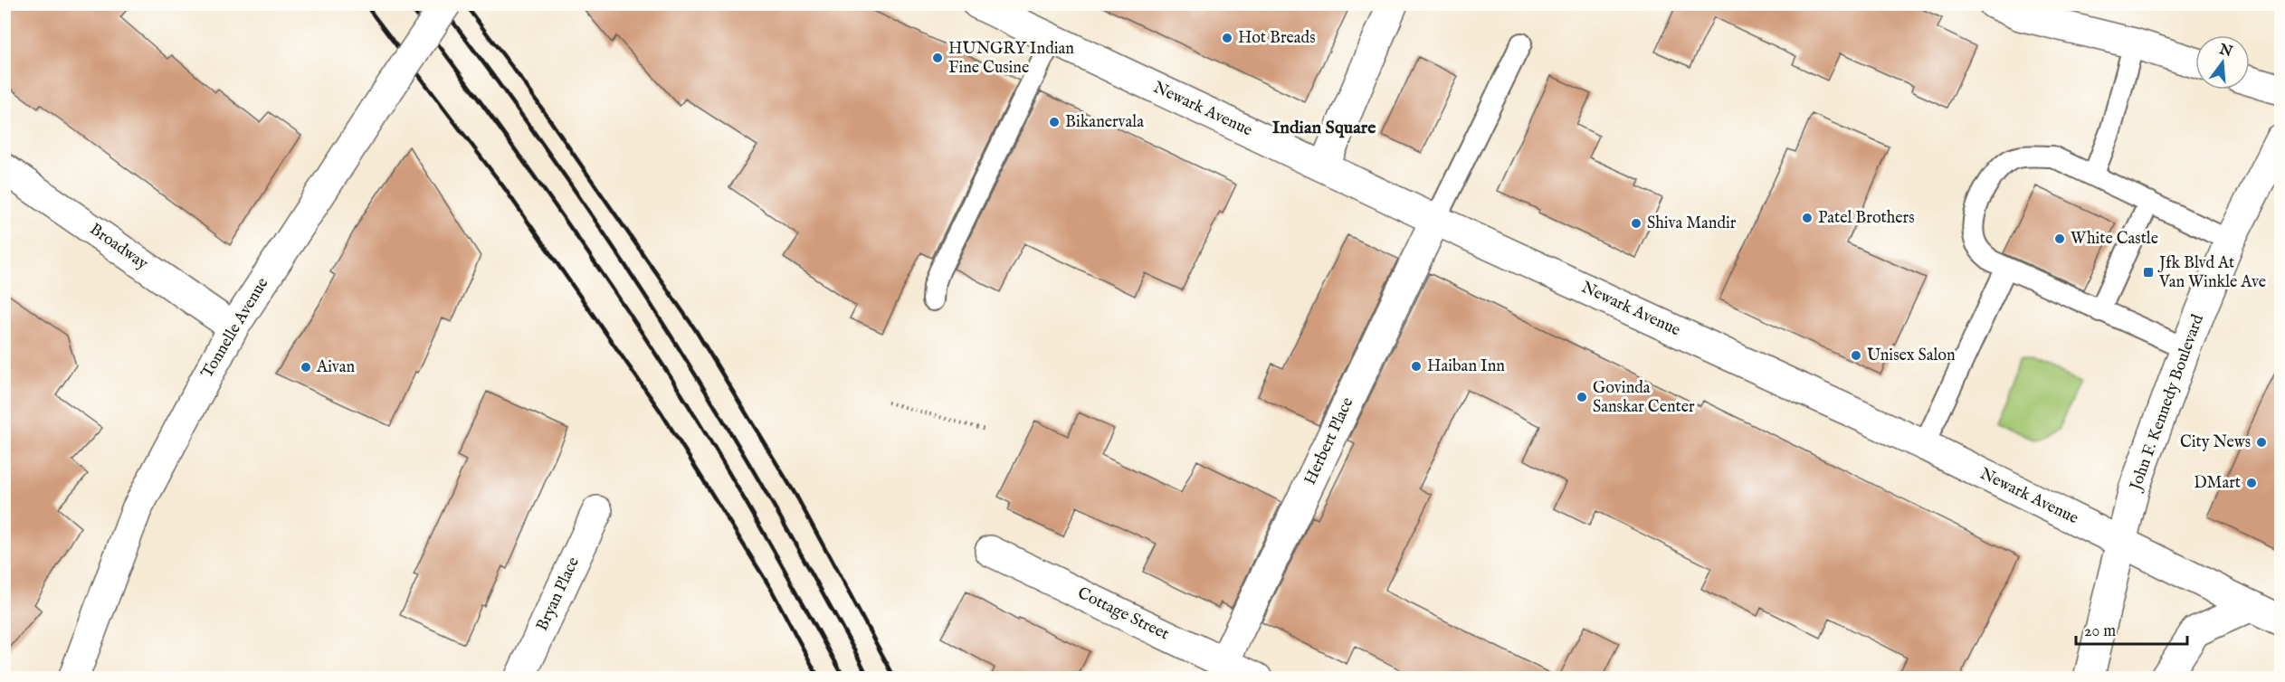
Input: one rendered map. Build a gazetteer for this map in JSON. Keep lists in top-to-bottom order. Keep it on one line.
{"streets":{"street":["Newark Avenue","Broadway","Tonnelle Avenue","John F. Kennedy Boulevard","Herbert Place","Bryan Place","Cottage Street"]},"crossings":[["Newark Avenue","John F. Kennedy Boulevard"],["Newark Avenue","Herbert Place"],["Broadway","Tonnelle Avenue"],["Herbert Place","Cottage Street"]],"districts":["Indian Square"],"places":{"other":["Hot Breads","HUNGRY Indian Fine Cusine","Bikanervala","Patel Brothers","Shiva Mandir","White Castle","Unisex Salon","Haiban Inn","Aivan","Govinda Sanskar Center","City News","DMart"],"transit":["Jfk Blvd At Van Winkle Ave"]},"scale_bar":"20 m","north":"top"}
